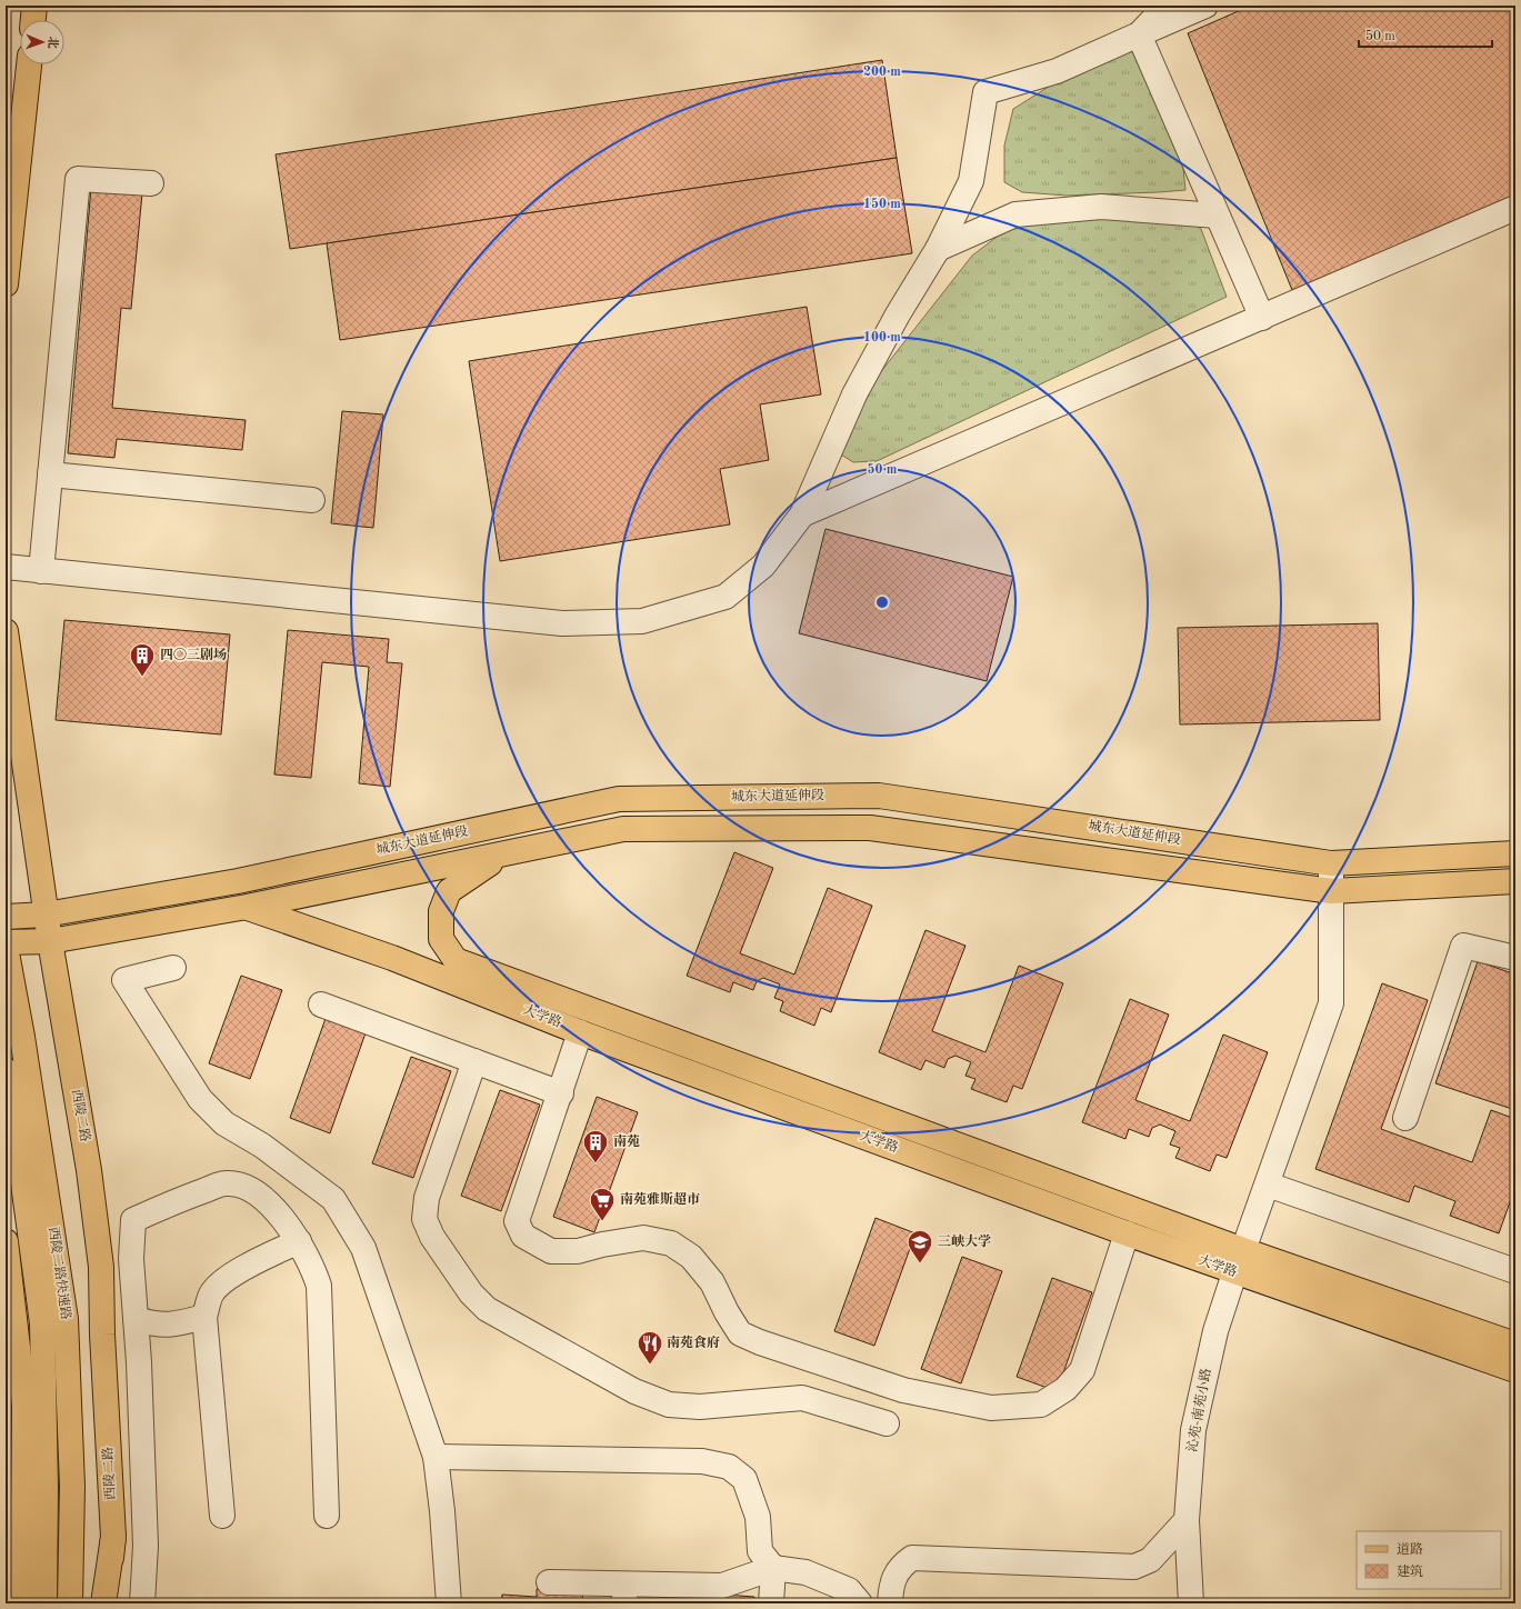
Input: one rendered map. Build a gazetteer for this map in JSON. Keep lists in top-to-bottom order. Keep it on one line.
{"streets":{"main road":["城东大道延伸段","大学路","西陵二路","西陵二路快速路"],"street":["沁苑-南苑小路"]},"crossings":[["城东大道延伸段","西陵二路"],["大学路","沁苑-南苑小路"]],"places":{"building":["四〇三剧场","南苑"],"supermarket":["南苑雅斯超市"],"school or university":["三峡大学"],"restaurant":["南苑食府"]},"legend":["道路","建筑"],"scale_bar":"50 m","north":"right","rings":["200 m","150 m","100 m","50 m"]}
